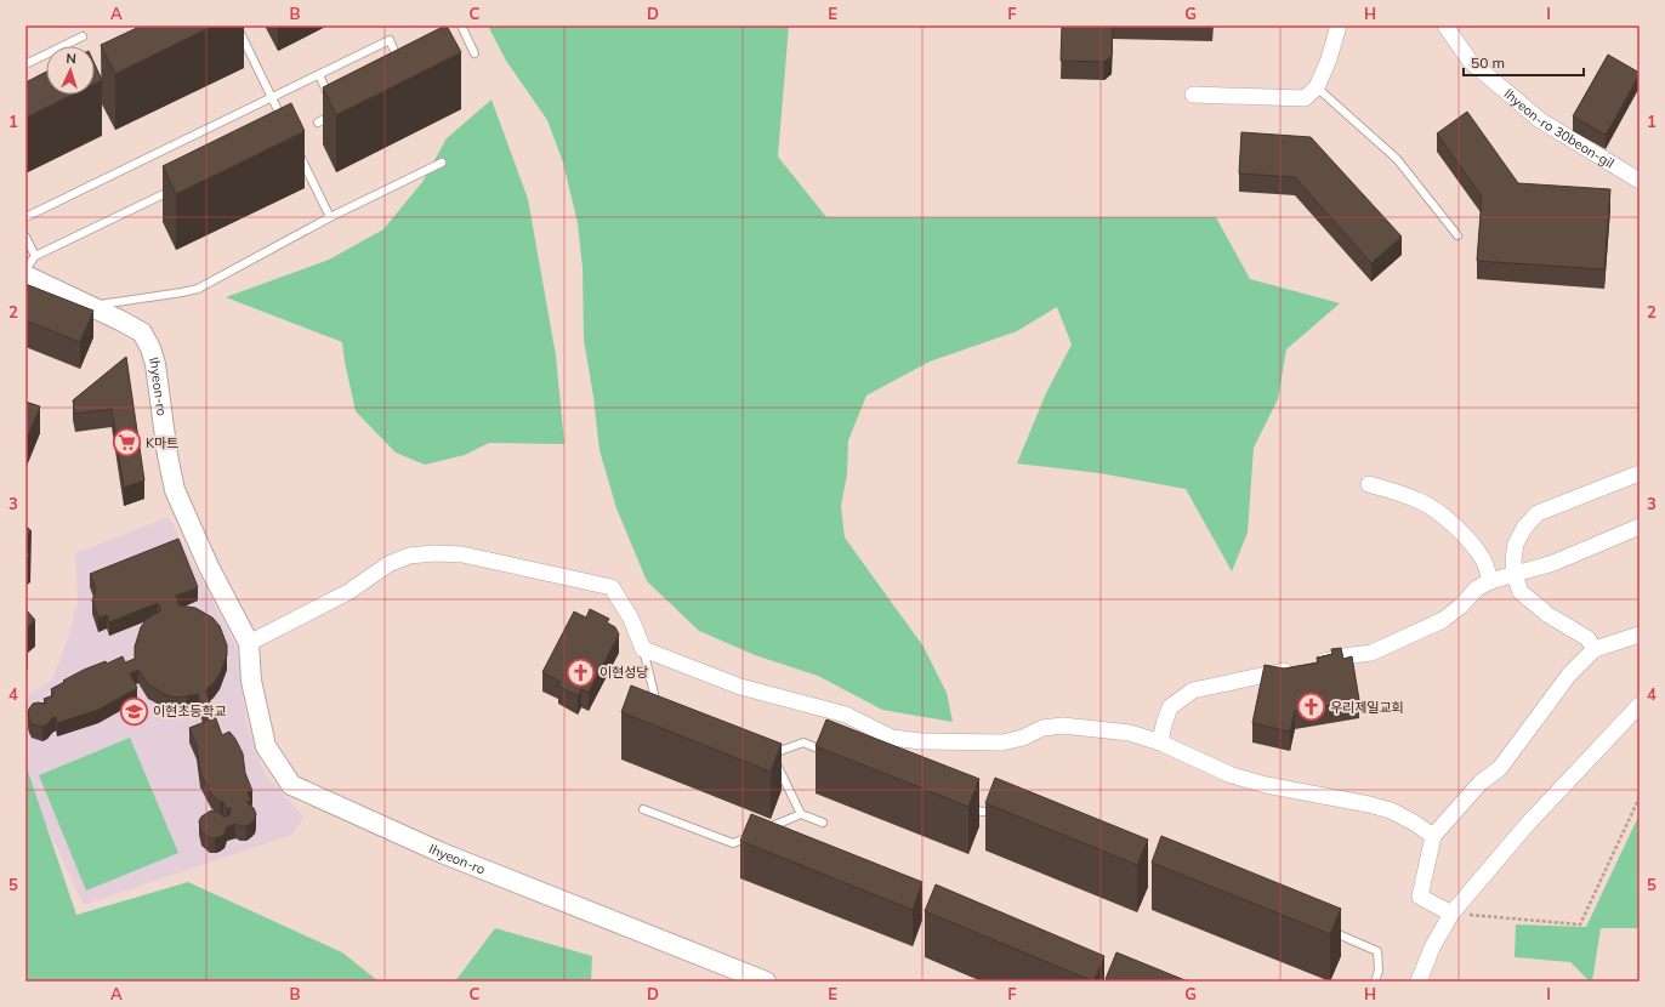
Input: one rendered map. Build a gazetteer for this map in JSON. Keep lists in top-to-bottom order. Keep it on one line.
{"streets":{"street":["Ihyeon-ro 30beon-gil","Ihyeon-ro"]},"places":{"supermarket":["K마트"],"church":["이현성당","우리제일교회"],"school or university":["이현초등학교"]},"scale_bar":"50 m","north":"top","grid":{"columns":["A","B","C","D","E","F","G","H","I"],"rows":["1","2","3","4","5"]}}
